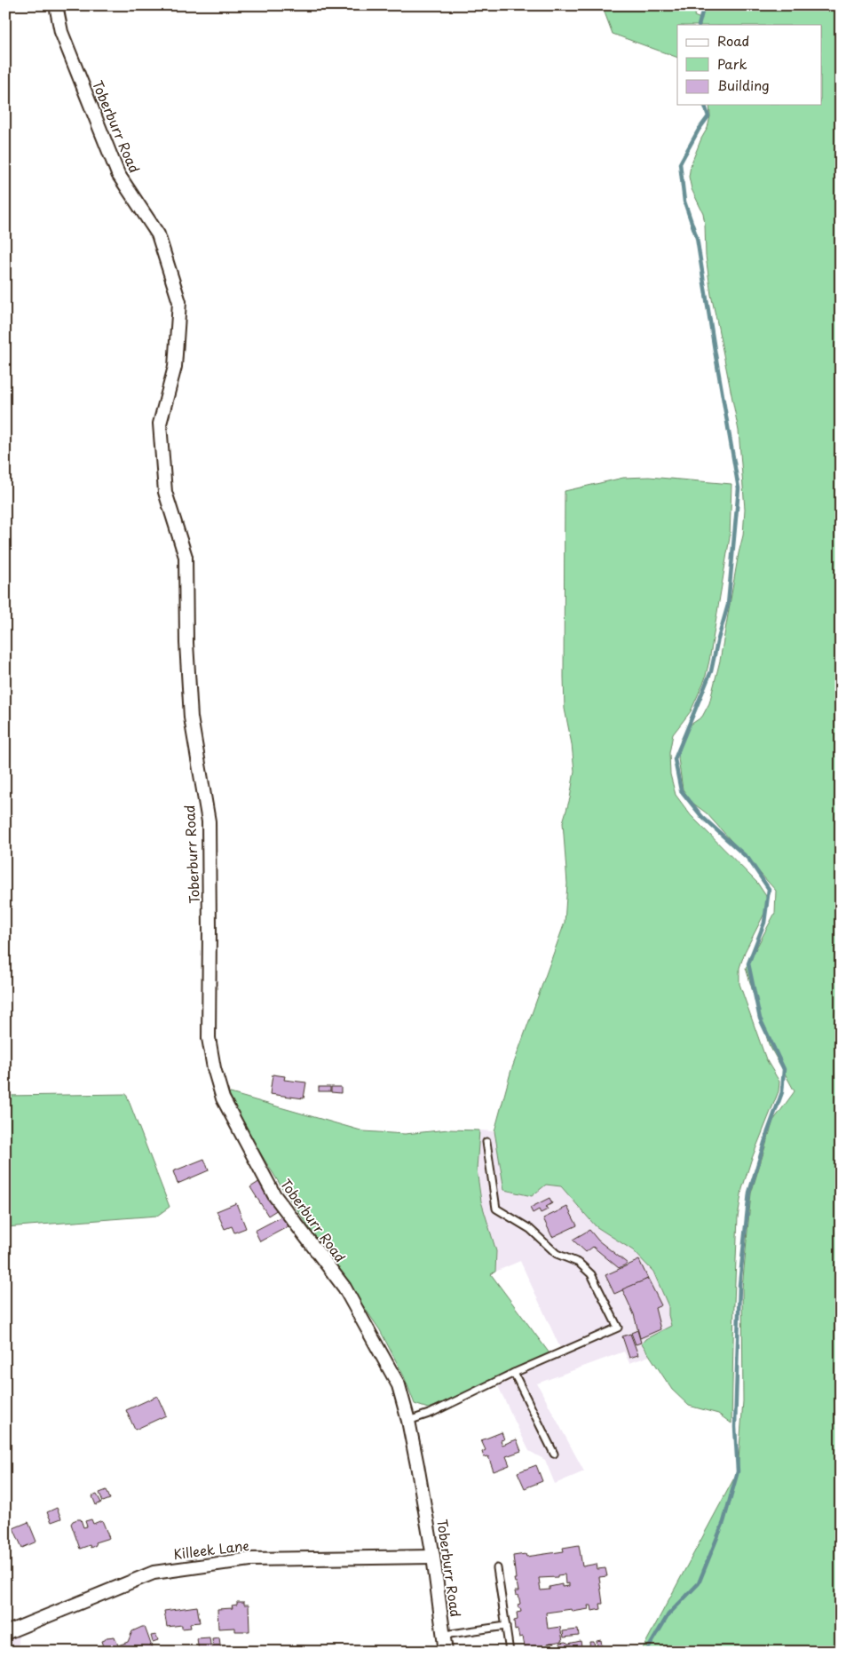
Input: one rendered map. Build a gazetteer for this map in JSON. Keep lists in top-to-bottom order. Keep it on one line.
{"streets":{"street":["Toberburr Road","Killeek Lane"]},"crossings":[["Toberburr Road","Killeek Lane"]],"legend":["Road","Park","Building"]}
